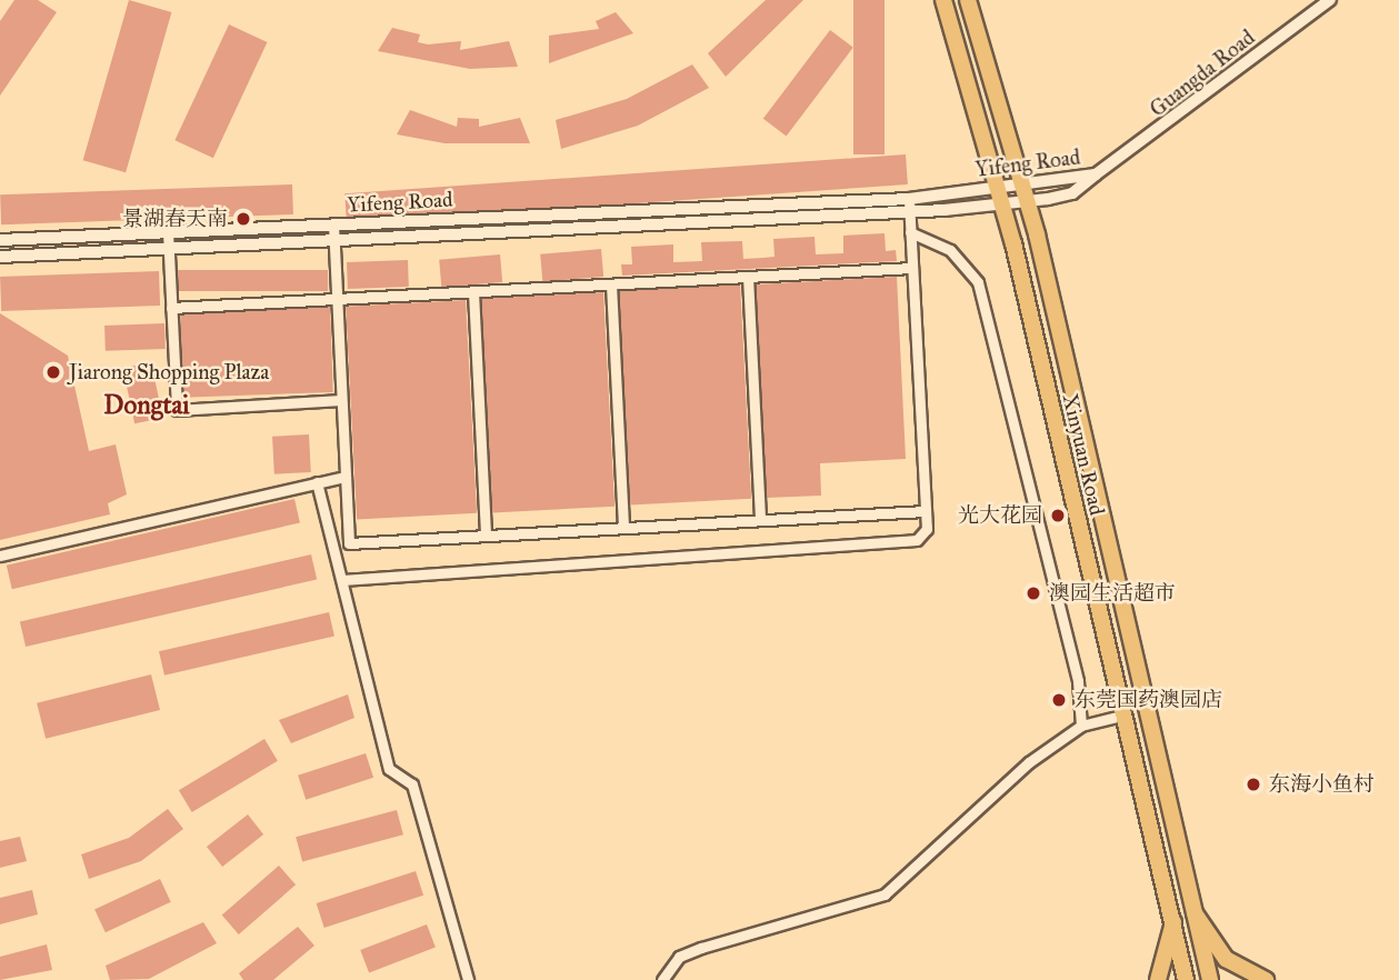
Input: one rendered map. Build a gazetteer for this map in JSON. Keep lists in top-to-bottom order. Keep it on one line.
{"streets":{"main road":["Xinyuan Road"],"street":["Guangda Road","Yifeng Road"]},"crossings":[["Guangda Road","Yifeng Road"],["Yifeng Road","Xinyuan Road"]],"districts":["Dongtai"],"places":["景湖春天南","Jiarong Shopping Plaza","光大花园","澳园生活超市","东莞国药澳园店","东海小鱼村"]}
